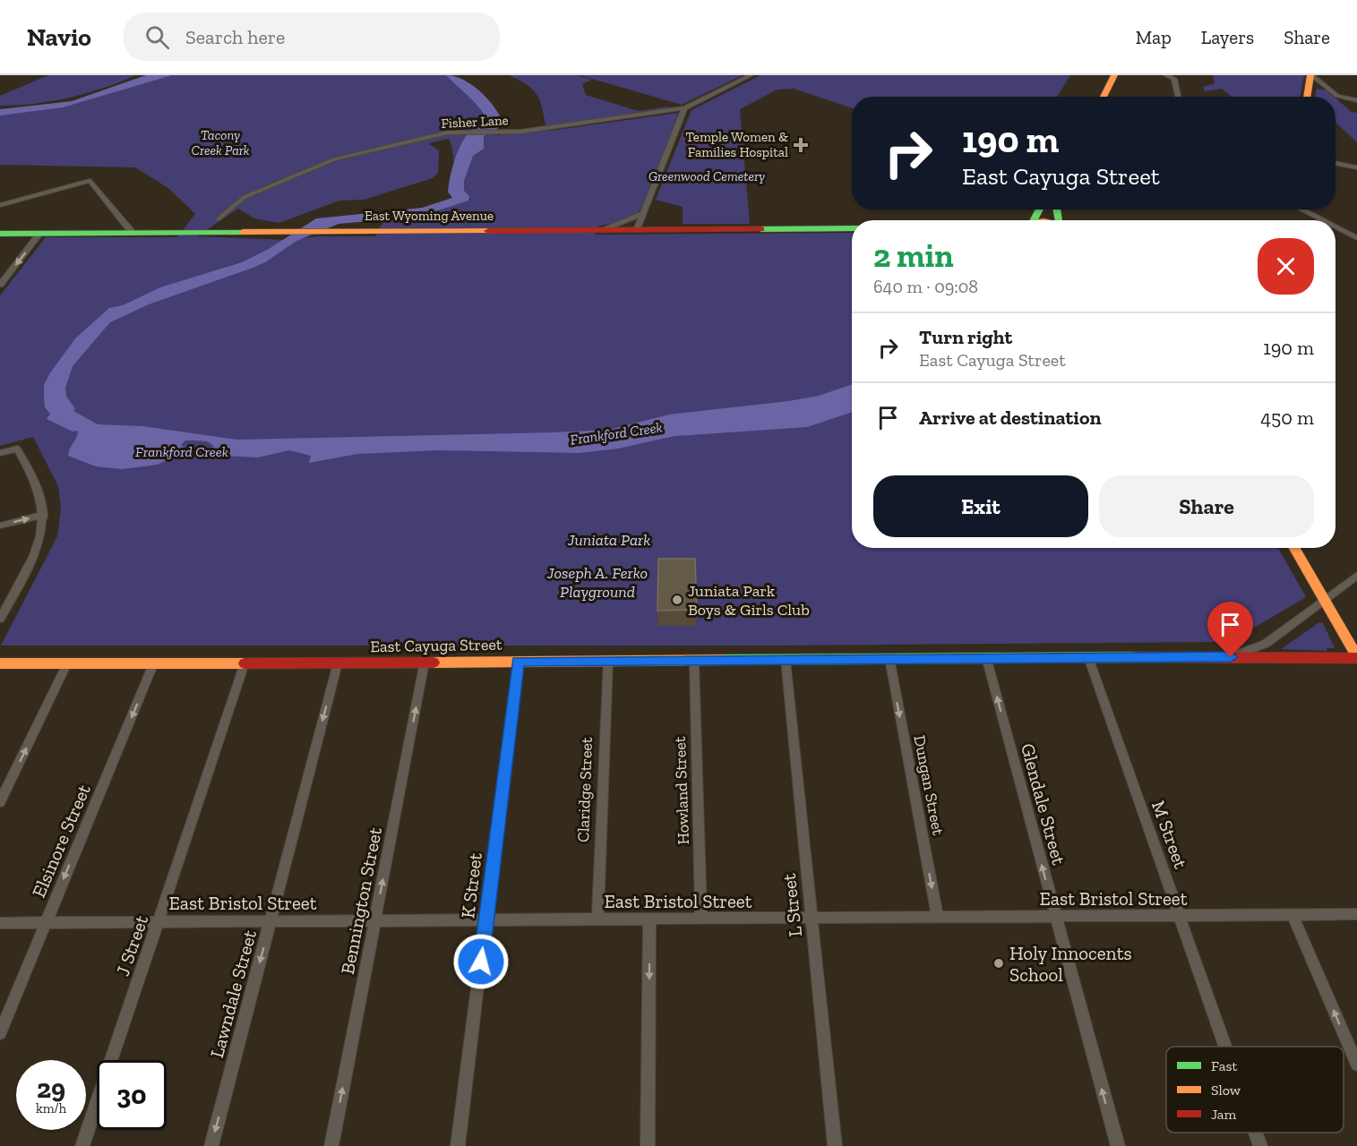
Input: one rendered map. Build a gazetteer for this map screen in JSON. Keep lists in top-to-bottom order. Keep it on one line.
{"streets":{"street":["Fisher Lane","East Wyoming Avenue","East Cayuga Street","Dungan Street","Claridge Street","Howland Street","Glendale Street","M Street","Elsinore Street","K Street","East Bristol Street","Bennington Street","L Street","J Street","Lawndale Street"]},"crossings":[["East Cayuga Street","Dungan Street"],["East Cayuga Street","Claridge Street"],["East Cayuga Street","Howland Street"],["East Cayuga Street","Glendale Street"],["East Cayuga Street","M Street"],["East Cayuga Street","Elsinore Street"],["East Cayuga Street","K Street"],["East Cayuga Street","Bennington Street"],["East Cayuga Street","L Street"],["East Cayuga Street","J Street"],["East Cayuga Street","Lawndale Street"],["Dungan Street","East Bristol Street"],["Claridge Street","East Bristol Street"],["Howland Street","East Bristol Street"],["Glendale Street","East Bristol Street"],["M Street","East Bristol Street"],["Elsinore Street","East Bristol Street"],["K Street","East Bristol Street"],["East Bristol Street","Bennington Street"],["East Bristol Street","L Street"],["East Bristol Street","J Street"],["East Bristol Street","Lawndale Street"]],"one_way":["Dungan Street","Glendale Street","Elsinore Street","Bennington Street","Lawndale Street"],"water":["Frankford Creek"],"parks":["Tacony Creek Park","Greenwood Cemetery","Juniata Park","Joseph A. Ferko Playground"],"places":{"health":["Temple Women & Families Hospital"],"other":["Juniata Park Boys & Girls Club","Holy Innocents School"]},"legend":["Fast","Slow","Jam"],"page":{"header":"Navio","search":"Search here","nav":["Map","Layers","Share"],"turn":["190 m","East Cayuga Street"],"heading":["2 min","640 m · 09:08"],"list":[{"name":"Turn right","note":"East Cayuga Street","value":"190 m"},{"name":"Arrive at destination","value":"450 m"}],"buttons":["Exit","Share"],"speed":"29 km/h","limit":"30"}}
